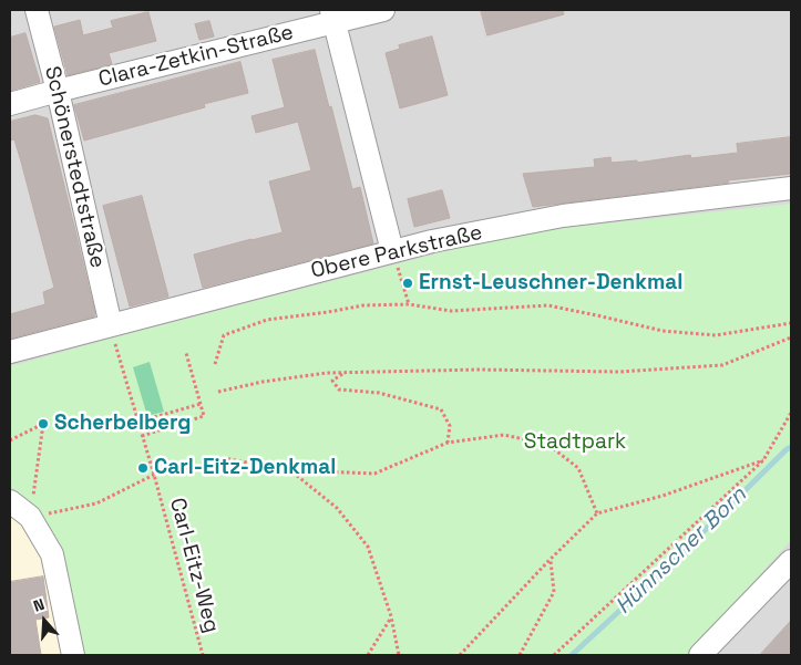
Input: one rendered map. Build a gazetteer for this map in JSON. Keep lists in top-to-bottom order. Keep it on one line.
{"streets":{"street":["Clara-Zetkin-Straße","Schönerstedtstraße","Obere Parkstraße"],"path":["Carl-Eitz-Weg"]},"crossings":[["Clara-Zetkin-Straße","Schönerstedtstraße"],["Schönerstedtstraße","Obere Parkstraße"],["Schönerstedtstraße","Carl-Eitz-Weg"],["Obere Parkstraße","Carl-Eitz-Weg"]],"water":["Hünnscher Born"],"parks":["Stadtpark"],"places":["Ernst-Leuschner-Denkmal","Scherbelberg","Carl-Eitz-Denkmal"],"north":"top"}
